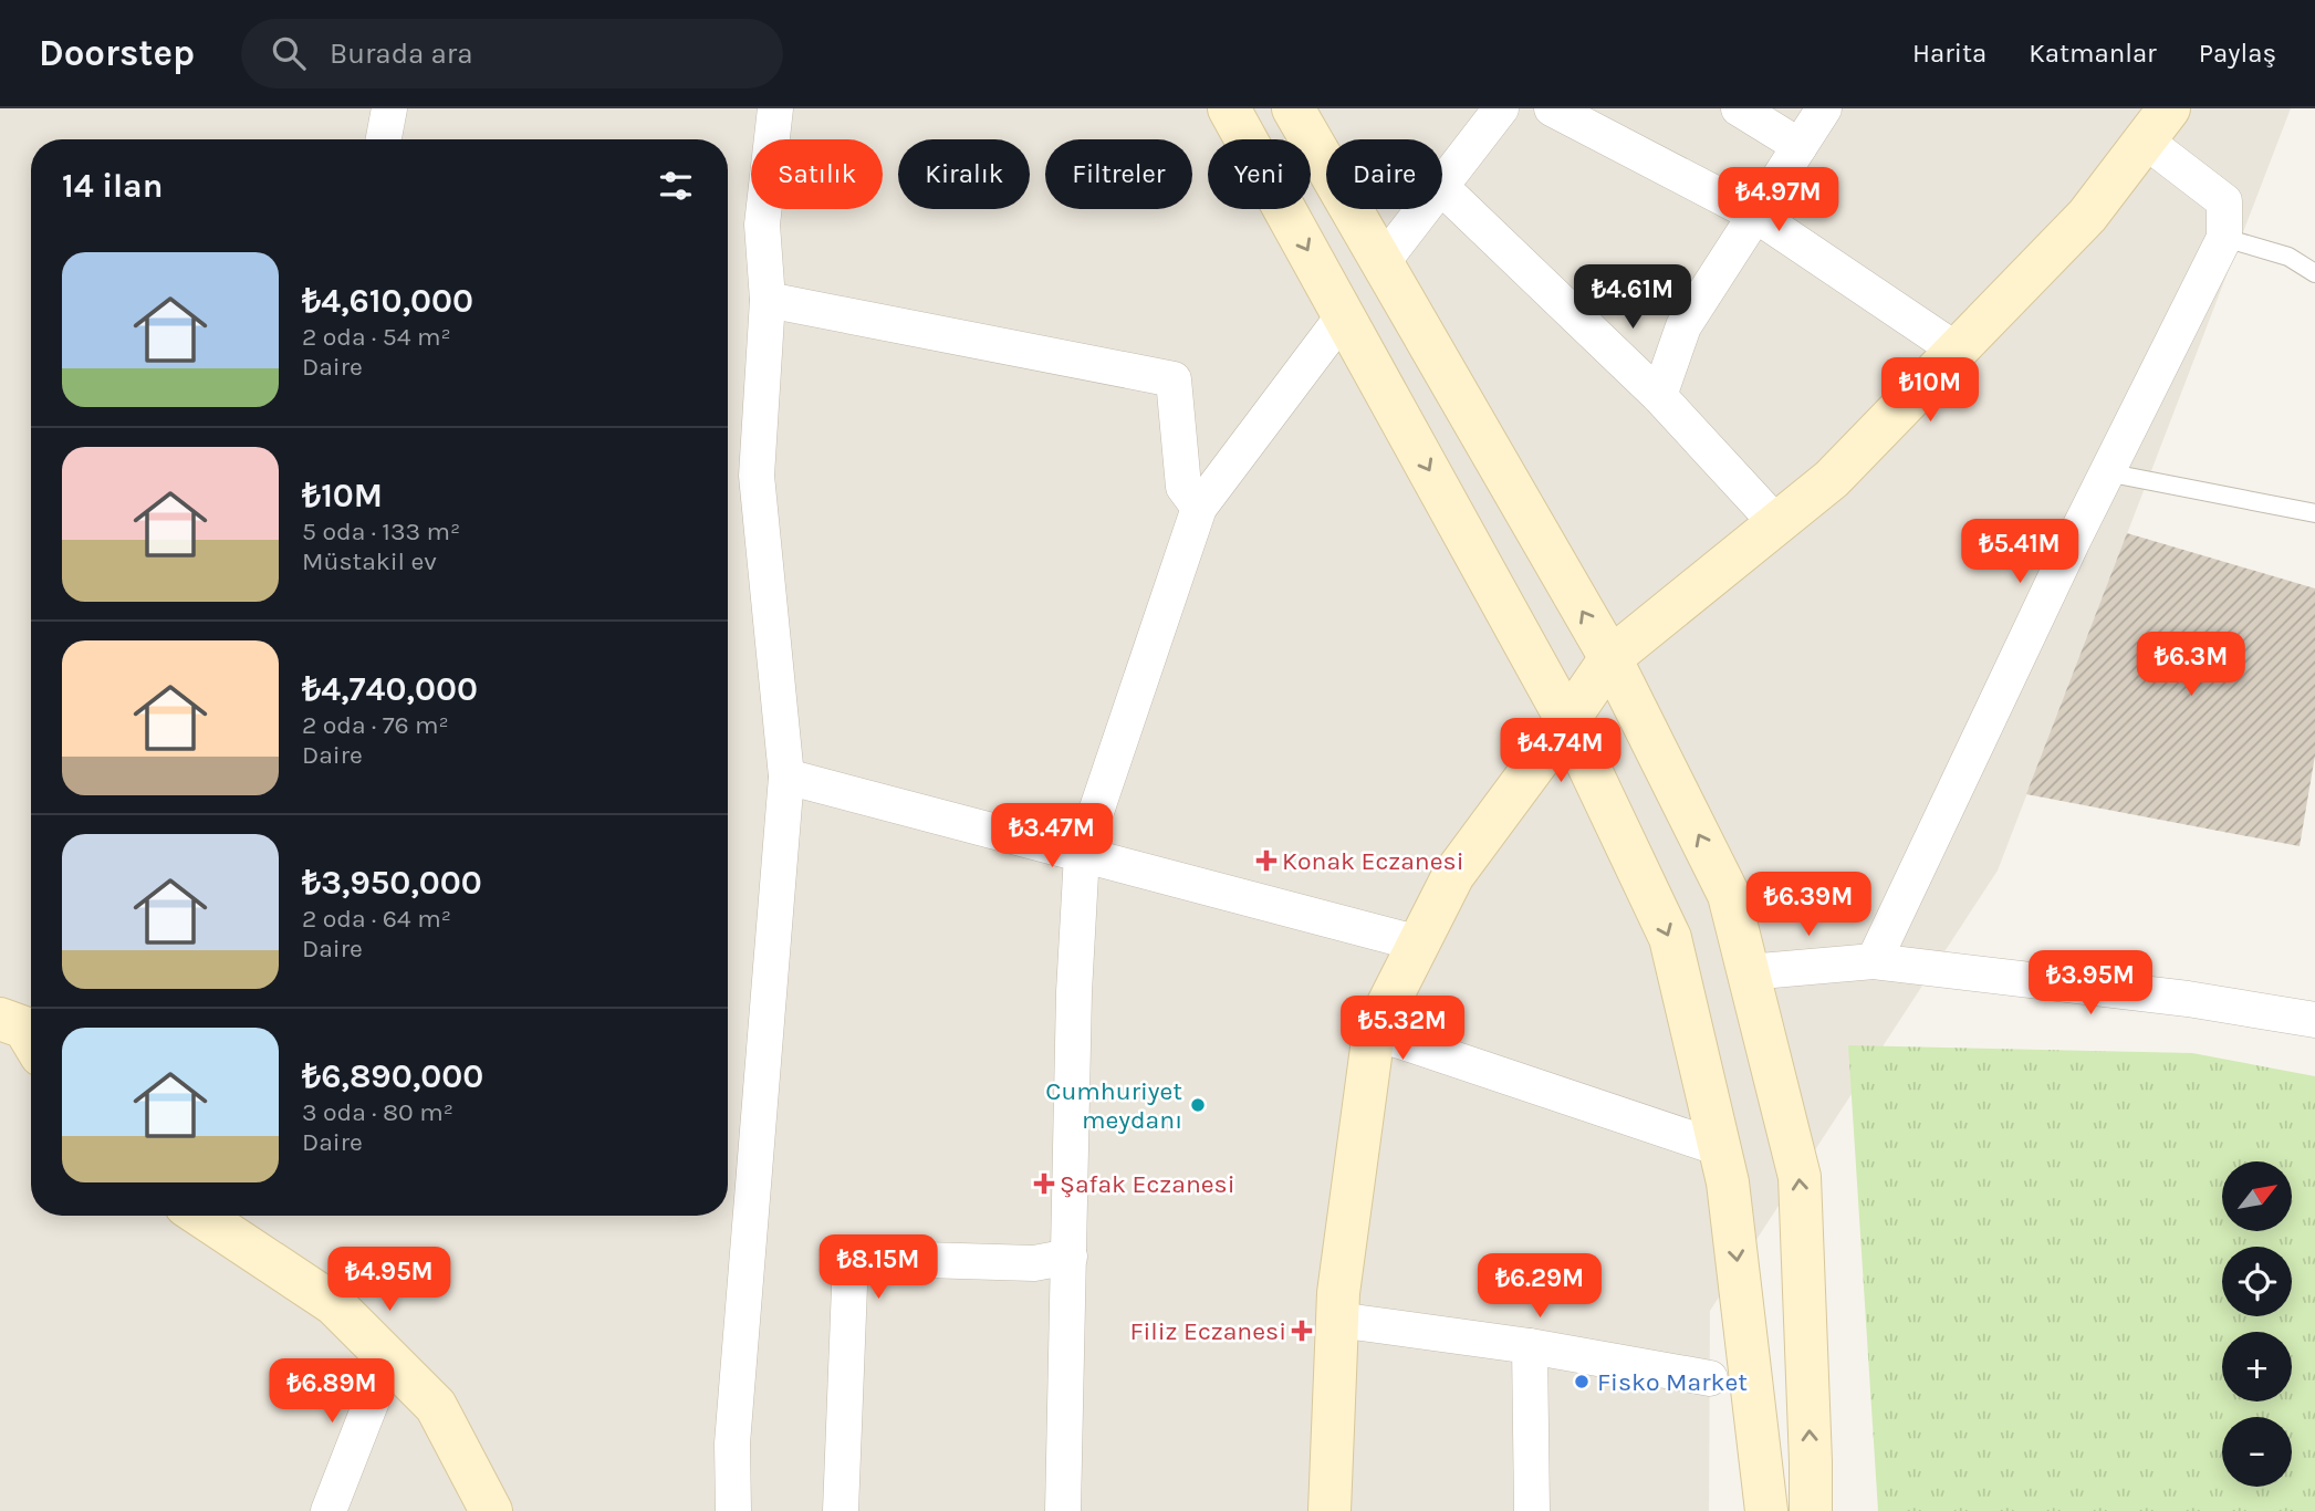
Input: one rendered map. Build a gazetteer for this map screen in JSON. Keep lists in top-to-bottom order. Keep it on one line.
{"places":{"health":["Konak Eczanesi","Şafak Eczanesi","Filiz Eczanesi"],"other":["Cumhuriyet meydanı","Fisko Market"]},"north":"top right","page":{"header":"Doorstep","search":"Burada ara","nav":["Harita","Katmanlar","Paylaş"],"chip":["Satılık","Kiralık","Filtreler","Yeni","Daire"],"heading":"14 ilan","price":["₺4.97M","₺4.61M","₺10M","₺5.41M","₺6.3M","₺4.74M","₺3.47M","₺6.39M","₺3.95M","₺5.32M","₺8.15M","₺4.95M","₺6.29M","₺6.89M"],"list":[{"name":"₺4,610,000","note":"2 oda · 54 m² · Daire"},{"name":"₺10M","note":"5 oda · 133 m² · Müstakil ev"},{"name":"₺4,740,000","note":"2 oda · 76 m² · Daire"},{"name":"₺3,950,000","note":"2 oda · 64 m² · Daire"},{"name":"₺6,890,000","note":"3 oda · 80 m² · Daire"}],"map_buttons":["+","−"]}}
